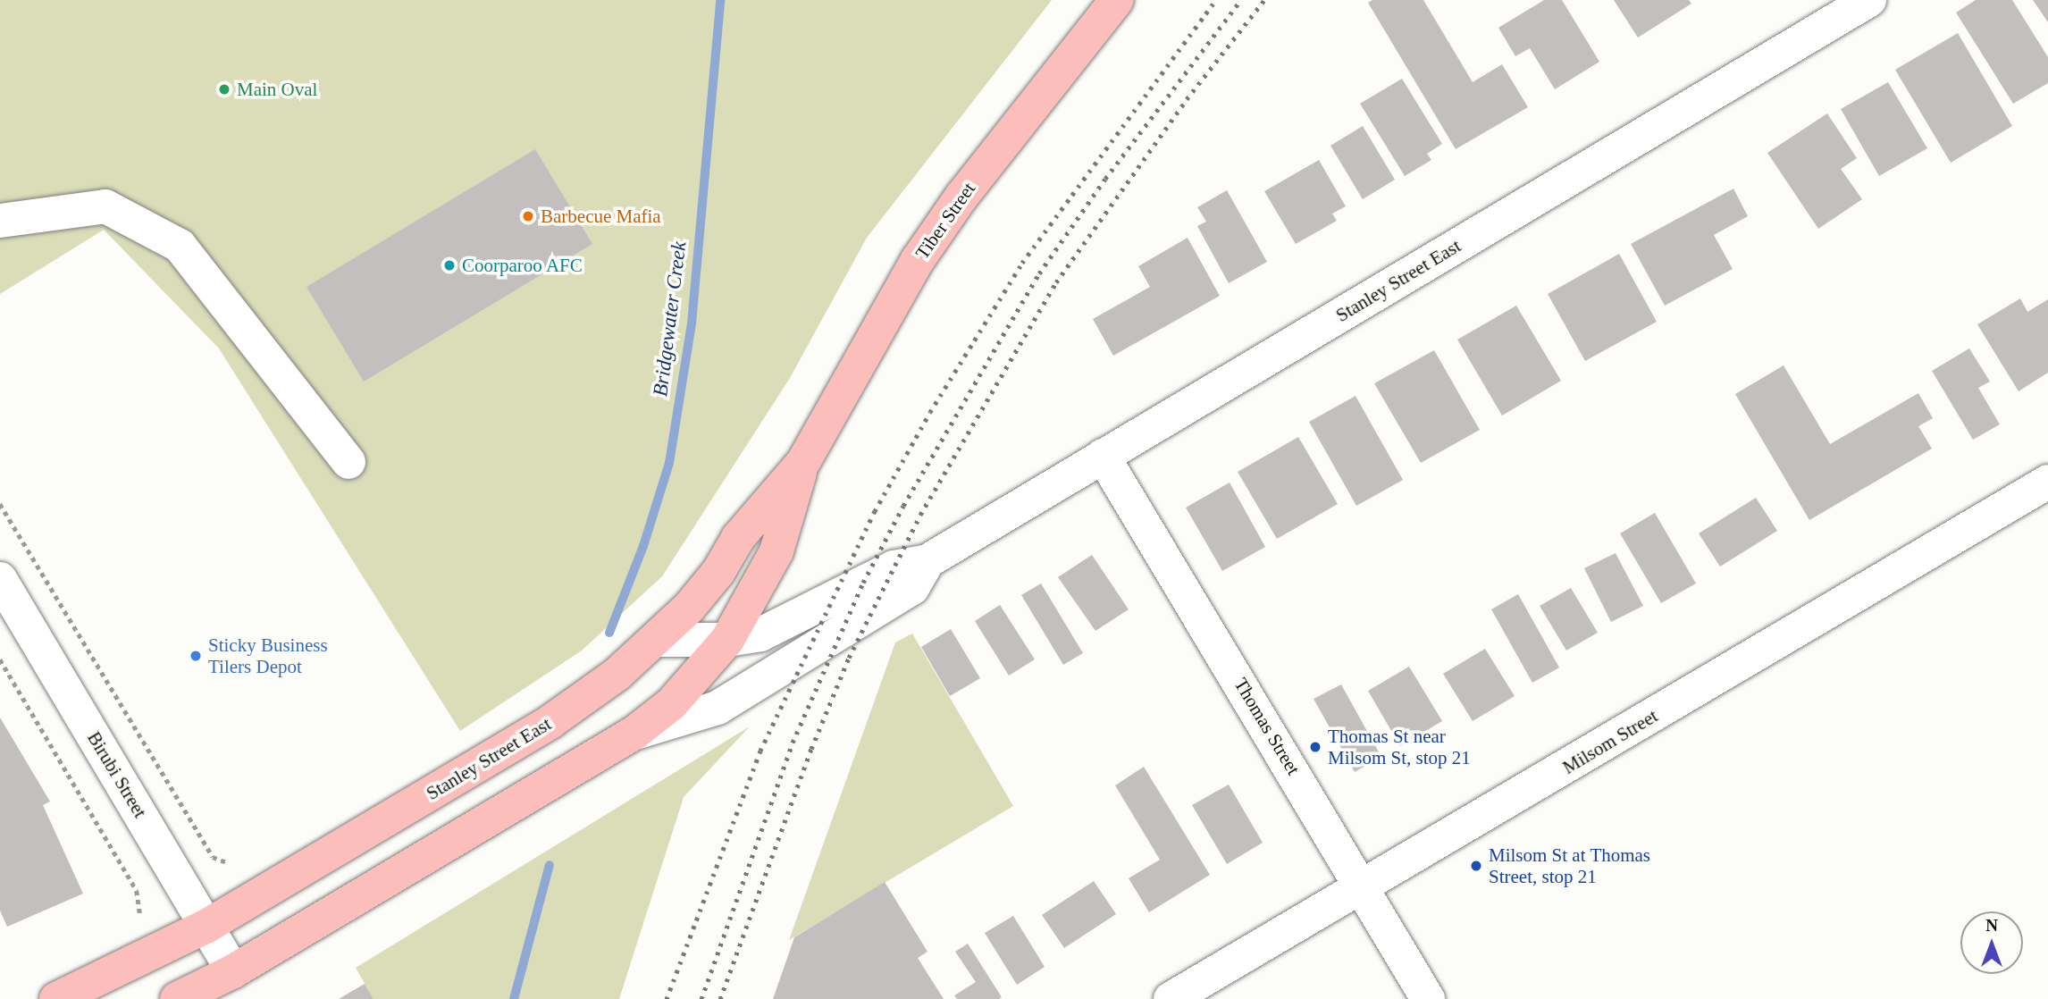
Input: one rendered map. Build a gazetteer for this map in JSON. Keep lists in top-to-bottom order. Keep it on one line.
{"streets":{"main road":["Tiber Street","Stanley Street East"],"street":["Thomas Street","Milsom Street","Birubi Street"]},"crossings":[["Tiber Street","Stanley Street East"],["Stanley Street East","Thomas Street"],["Stanley Street East","Birubi Street"],["Thomas Street","Milsom Street"]],"water":["Bridgewater Creek"],"places":["Main Oval","Barbecue Mafia","Coorparoo AFC","Sticky Business Tilers Depot","Thomas St near Milsom St, stop 21","Milsom St at Thomas Street, stop 21"],"north":"top"}
